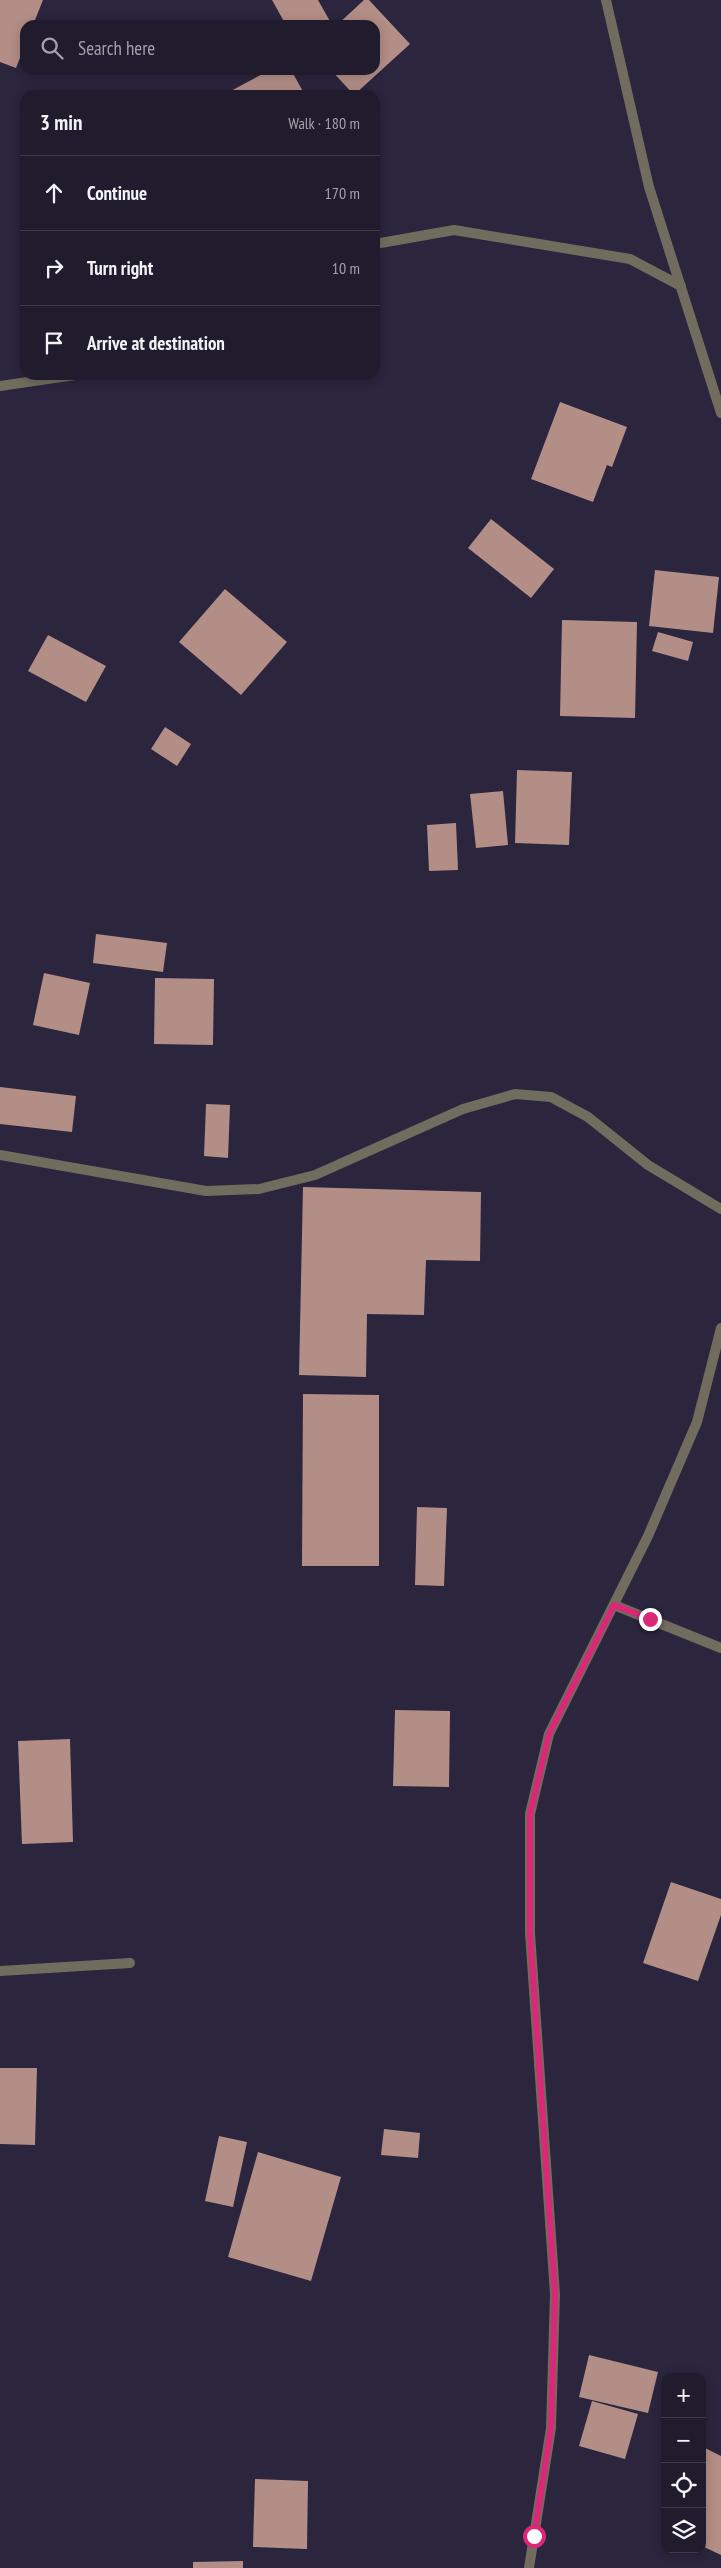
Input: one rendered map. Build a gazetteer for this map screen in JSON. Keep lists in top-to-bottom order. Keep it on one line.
{"page":{"search":"Search here","heading":["3 min","Walk · 180 m"],"list":[["Continue","170 m"],["Turn right","10 m"],"Arrive at destination"],"map_buttons":["+","−"]}}
